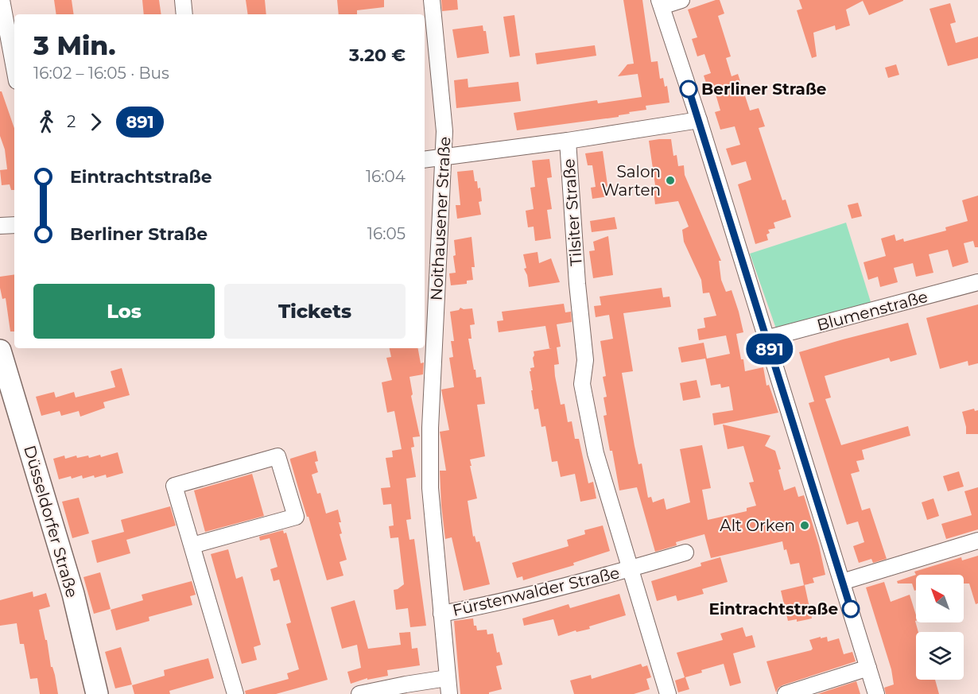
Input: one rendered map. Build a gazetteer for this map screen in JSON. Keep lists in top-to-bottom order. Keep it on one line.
{"streets":{"street":["Tilsiter Straße","Noithausener Straße","Blumenstraße","Düsseldorfer Straße","Fürstenwalder Straße"]},"crossings":[["Tilsiter Straße","Fürstenwalder Straße"],["Noithausener Straße","Fürstenwalder Straße"]],"places":["Berliner Straße","Salon Warten","Alt Orken","Eintrachtstraße"],"lines":["bus line 891"],"north":"top left","page":{"on_map":"891","heading":["3 Min.","16:02 – 16:05 · Bus","3.20 €"],"legs":["2","891"],"list":[{"name":"Eintrachtstraße","value":"16:04"},{"name":"Berliner Straße","value":"16:05"}],"buttons":["Los","Tickets"]}}
